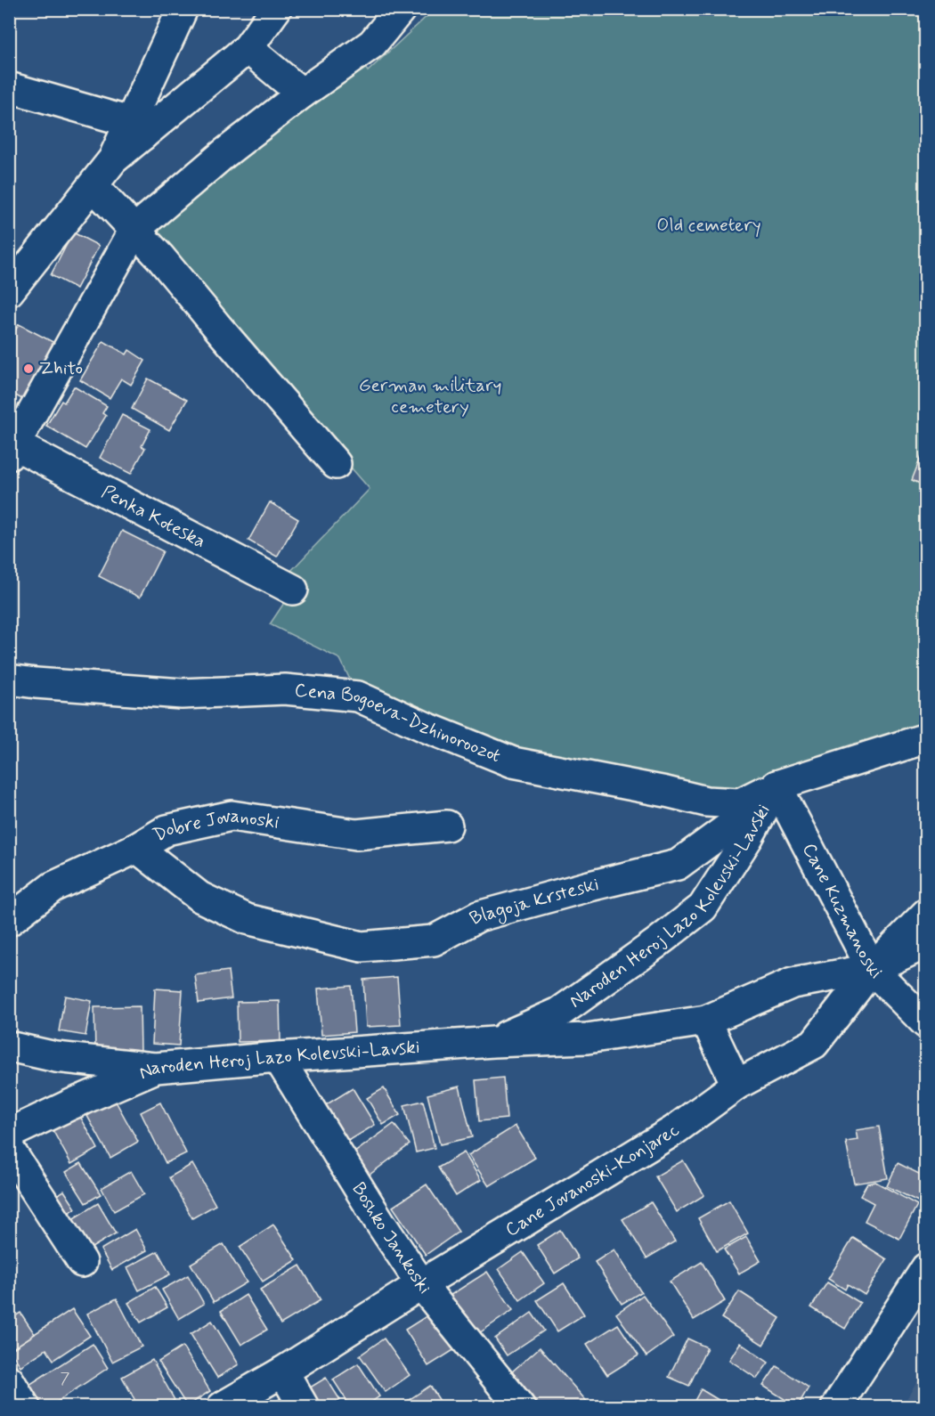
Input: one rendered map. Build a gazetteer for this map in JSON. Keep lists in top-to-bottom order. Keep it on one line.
{"streets":{"street":["Penka Koteska","Cena Bogoeva-Dzhinoroozot","Dobre Jovanoski","Blagoja Krsteski","Naroden Heroj Lazo Kolevski-Lavski","Cane Kuzmanoski","Cane Jovanoski-Konjarec","Boshko Jankoski"]},"crossings":[["Cena Bogoeva-Dzhinoroozot","Blagoja Krsteski"],["Cena Bogoeva-Dzhinoroozot","Naroden Heroj Lazo Kolevski-Lavski"],["Cena Bogoeva-Dzhinoroozot","Cane Kuzmanoski"],["Dobre Jovanoski","Blagoja Krsteski"],["Blagoja Krsteski","Naroden Heroj Lazo Kolevski-Lavski"],["Blagoja Krsteski","Cane Kuzmanoski"],["Naroden Heroj Lazo Kolevski-Lavski","Cane Kuzmanoski"],["Naroden Heroj Lazo Kolevski-Lavski","Cane Jovanoski-Konjarec"],["Naroden Heroj Lazo Kolevski-Lavski","Boshko Jankoski"],["Cane Kuzmanoski","Cane Jovanoski-Konjarec"],["Cane Jovanoski-Konjarec","Boshko Jankoski"]],"parks":["Old cemetery","German military cemetery"],"places":["Zhito"],"house_numbers":["7"]}
